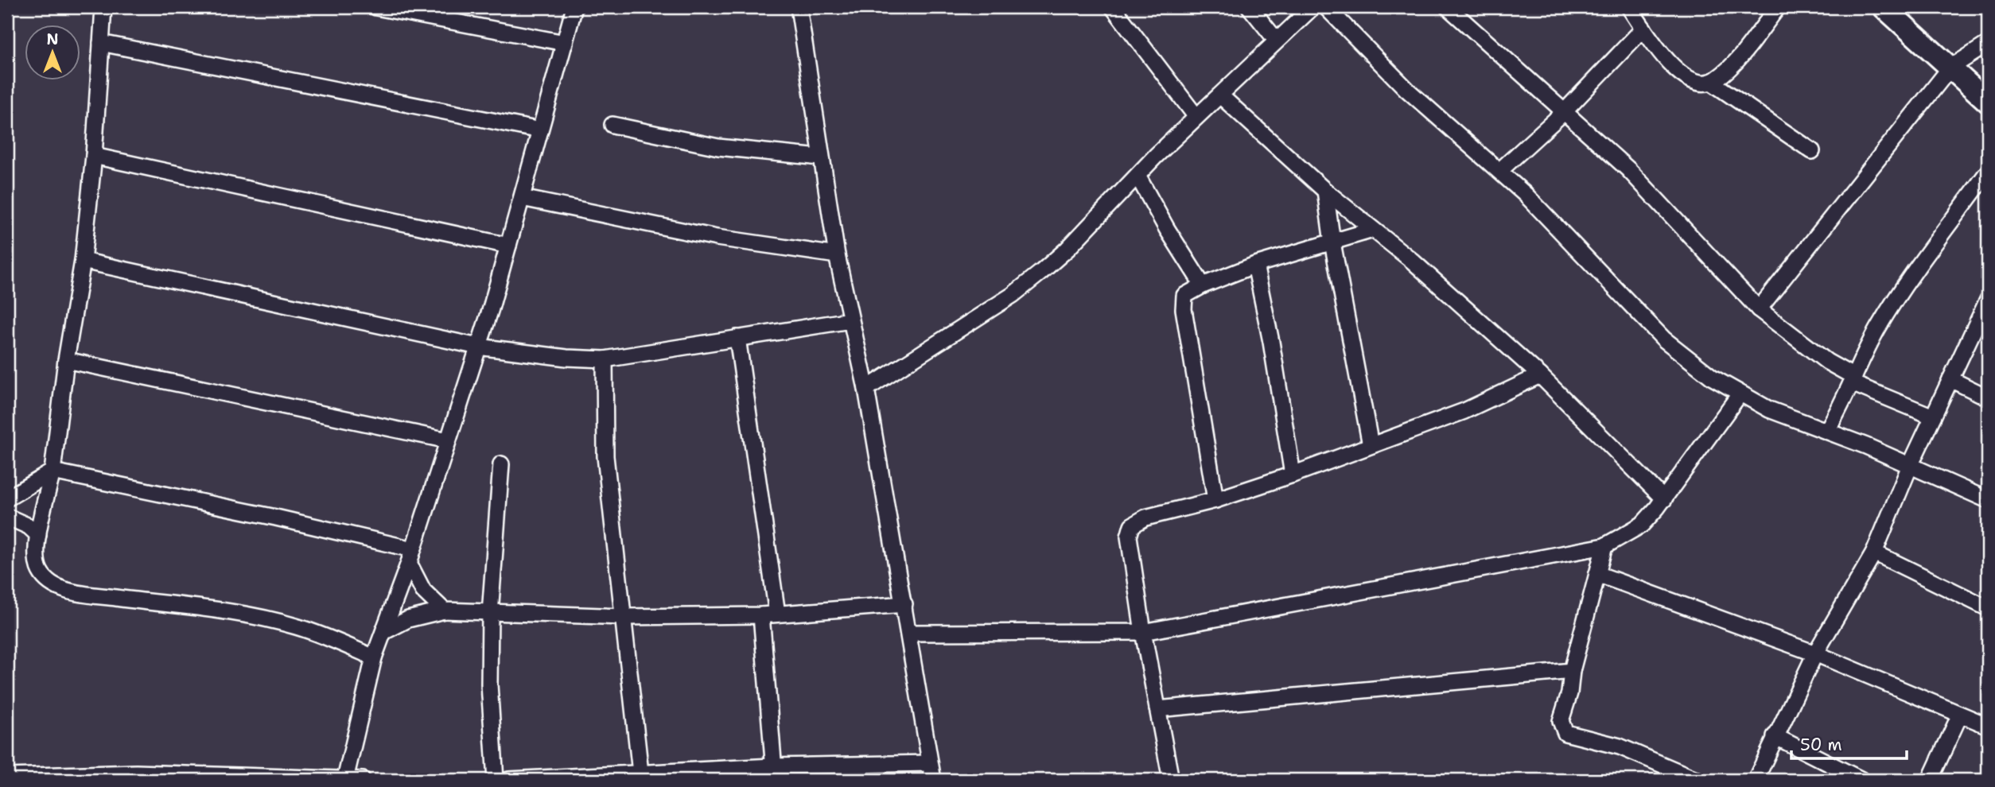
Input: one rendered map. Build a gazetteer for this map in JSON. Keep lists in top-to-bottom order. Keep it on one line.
{"scale_bar":"50 m","north":"top"}
